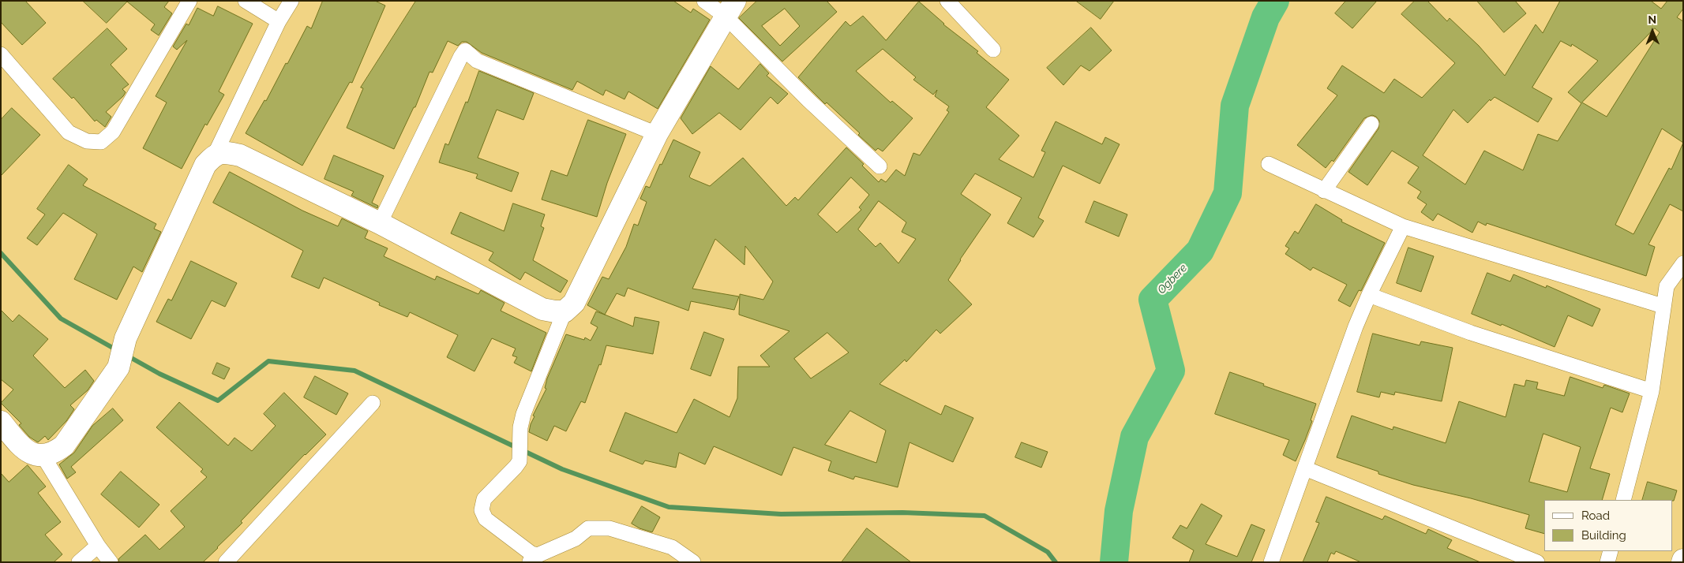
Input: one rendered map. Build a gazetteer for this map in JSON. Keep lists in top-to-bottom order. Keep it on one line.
{"water":["Ogbere"],"legend":["Road","Building"],"north":"top"}
